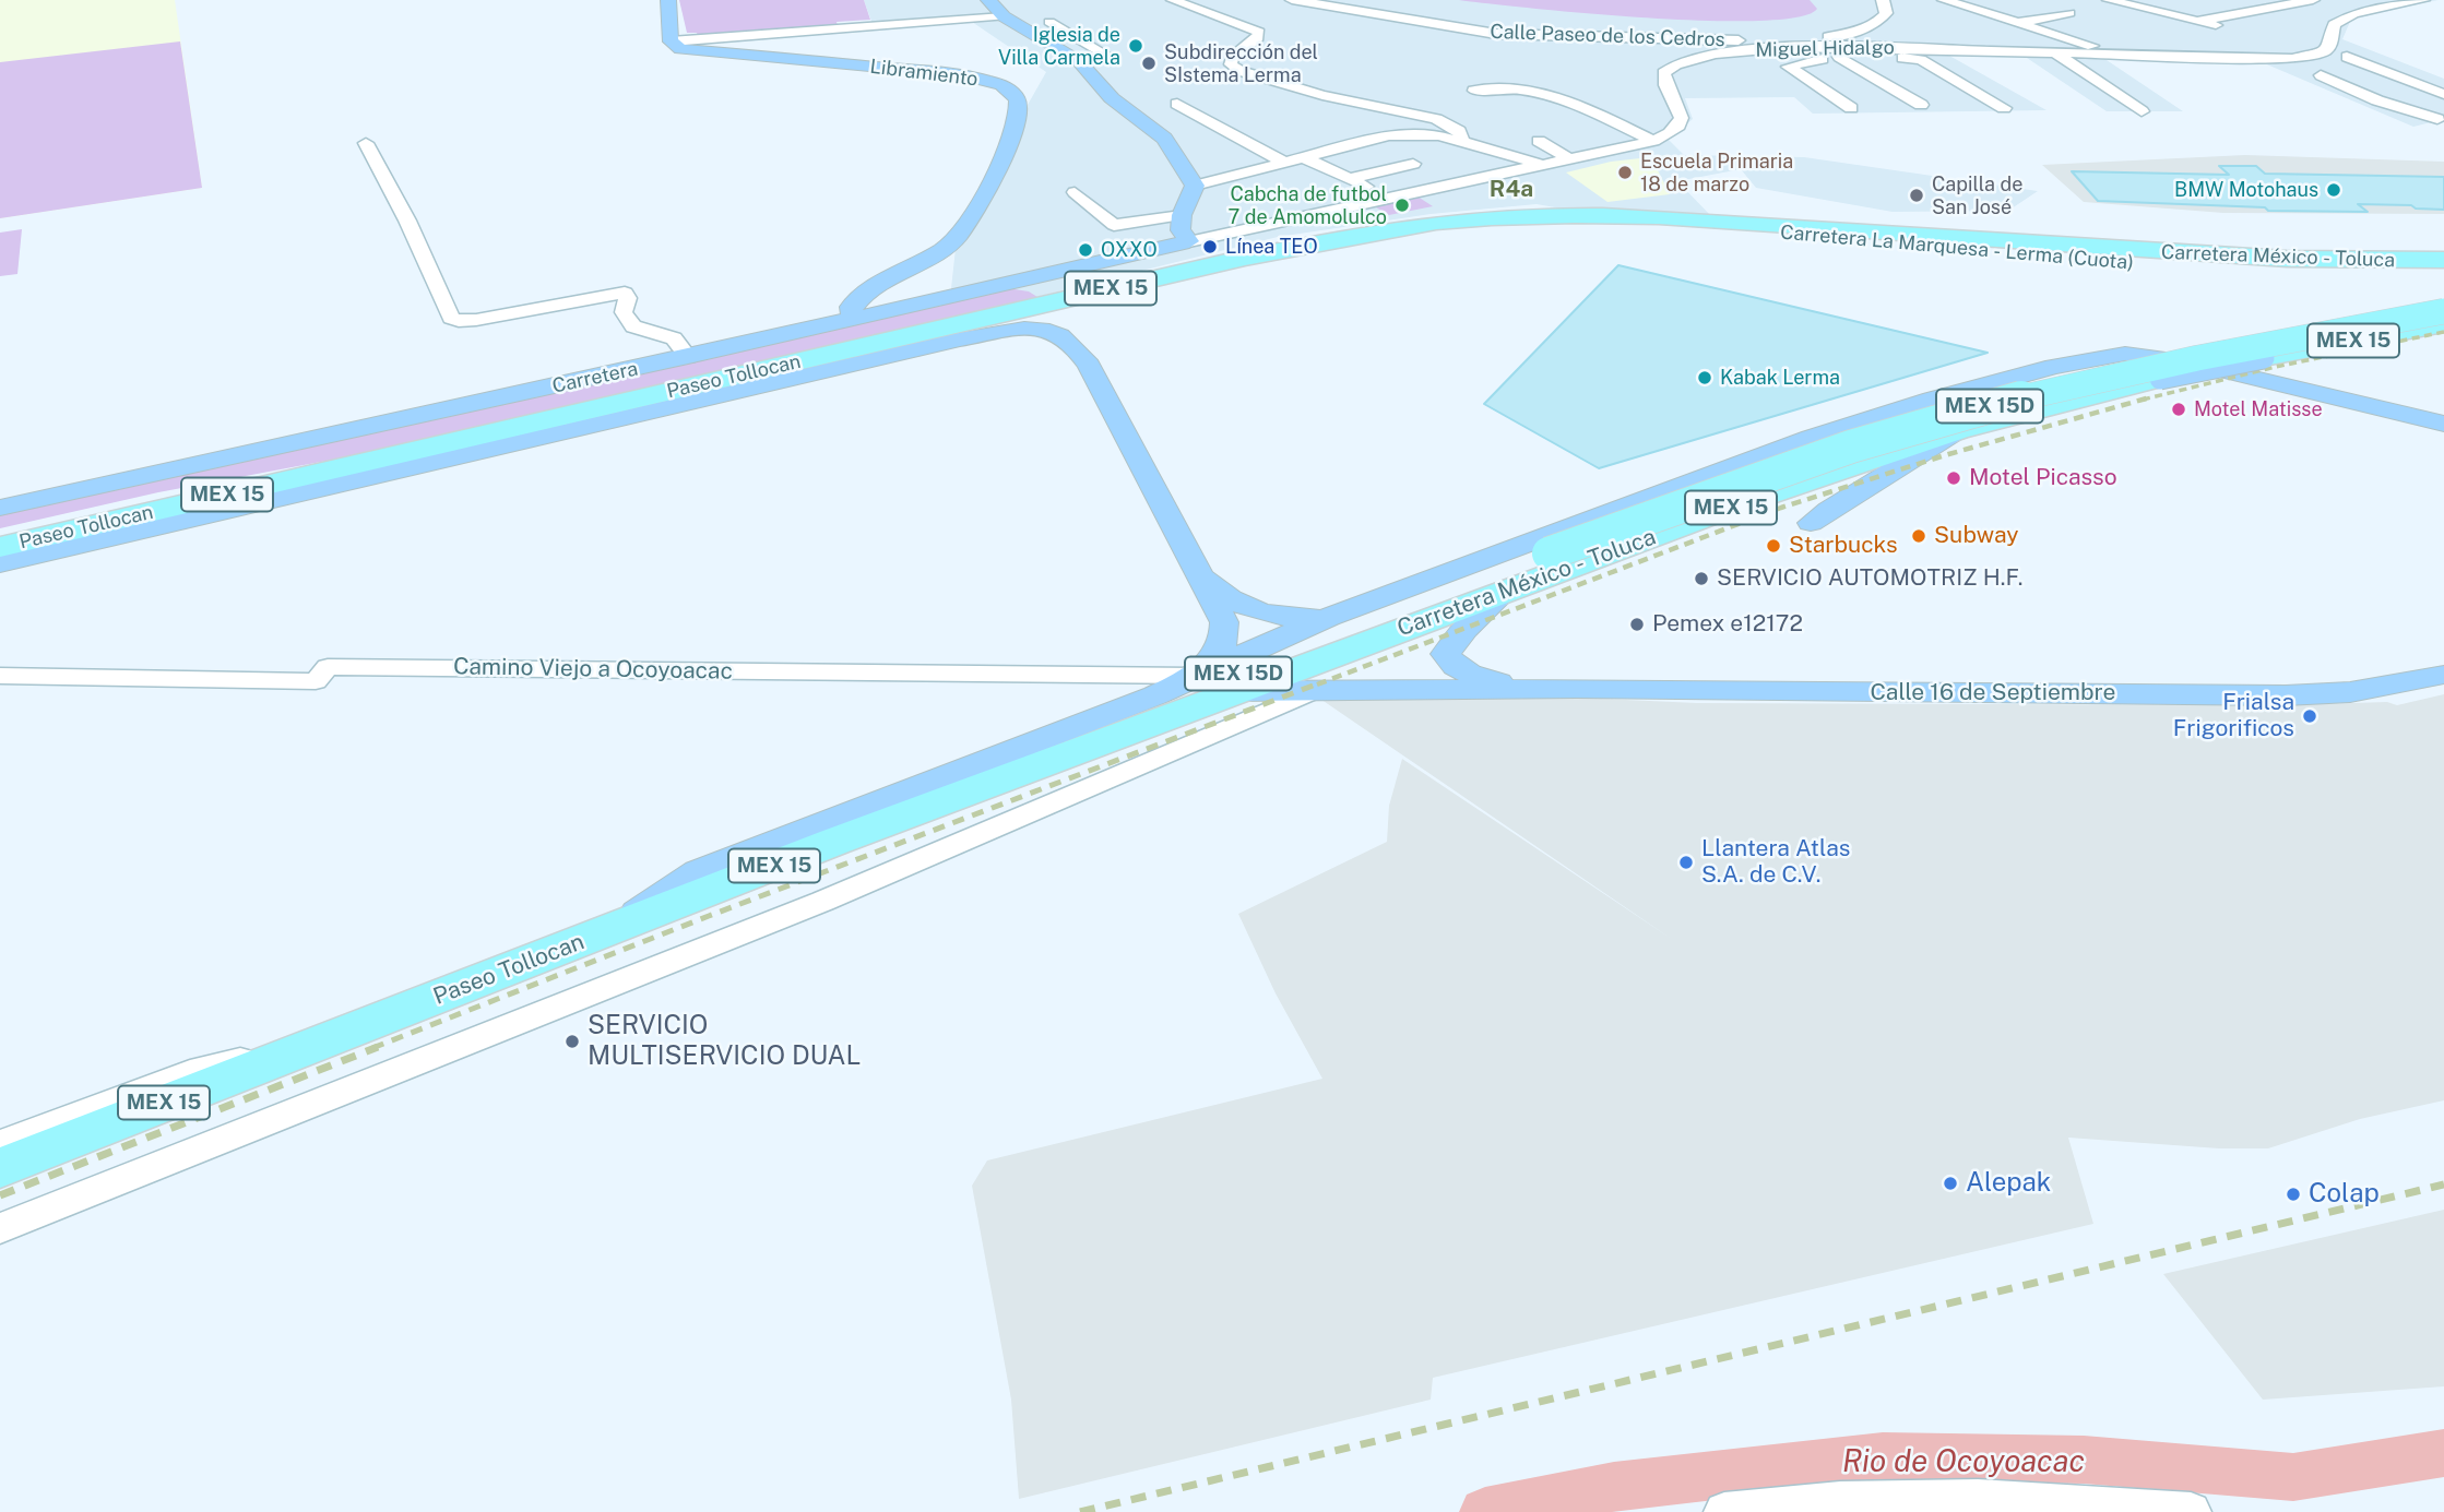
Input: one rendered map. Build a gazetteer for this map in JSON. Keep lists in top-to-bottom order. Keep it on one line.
{"streets":{"highway":["Carretera La Marquesa - Lerma (Cuota)","Carretera México - Toluca","MEX 15","Paseo Tollocan","MEX 15D"],"main road":["Libramiento","Carretera","Calle 16 de Septiembre"],"street":["Calle Paseo de los Cedros","Miguel Hidalgo","Camino Viejo a Ocoyoacac"]},"crossings":[["Miguel Hidalgo","Carretera"],["Libramiento","Carretera"],["Carretera La Marquesa - Lerma (Cuota)","Carretera México - Toluca"],["Carretera La Marquesa - Lerma (Cuota)","Paseo Tollocan"],["Carretera México - Toluca","Paseo Tollocan"],["Carretera México - Toluca","MEX 15D"],["Paseo Tollocan","MEX 15D"]],"districts":["R4a"],"water":["Rio de Ocoyoacac"],"places":["Iglesia de Villa Carmela","Subdirección del SIstema Lerma","Escuela Primaria 18 de marzo","BMW Motohaus","Capilla de San José","Cabcha de futbol 7 de Amomolulco","Línea TEO","OXXO","Kabak Lerma","Motel Matisse","Motel Picasso","Subway","Starbucks","SERVICIO AUTOMOTRIZ H.F.","Pemex e12172","Frialsa Frigorificos","Llantera Atlas S.A. de C.V.","SERVICIO MULTISERVICIO DUAL","Alepak","Colap"]}
